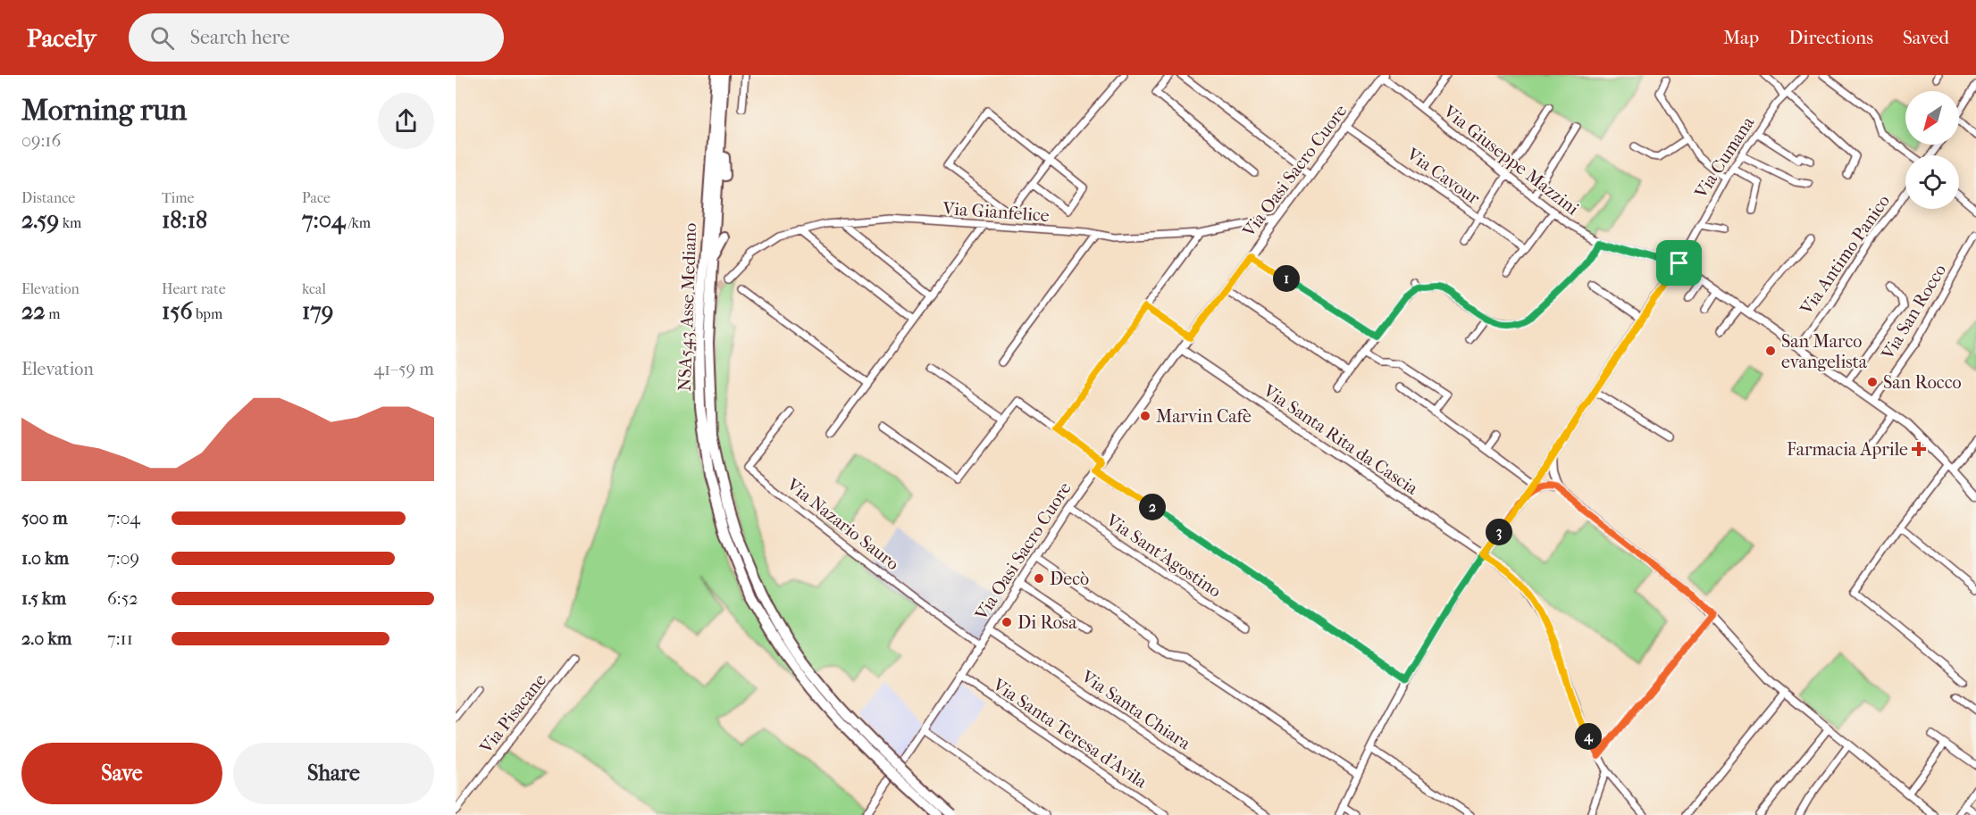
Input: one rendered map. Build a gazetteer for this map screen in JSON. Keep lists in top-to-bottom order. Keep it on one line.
{"streets":{"highway":["NSA543 Asse Mediano"],"street":["Via Cumana","Via Giuseppe Mazzini","Via Oasi Sacro Cuore","Via Cavour","Via Gianfelice","Via Antimo Panico","Via San Rocco","Via Santa Rita da Cascia","Via Nazario Sauro","Via Sant'Agostino","Via Santa Chiara","Via Pisacane","Via Santa Teresa d'Avila"]},"crossings":[["Via Giuseppe Mazzini","Via Oasi Sacro Cuore"],["Via Oasi Sacro Cuore","Via Cavour"],["Via Oasi Sacro Cuore","Via Gianfelice"],["Via Oasi Sacro Cuore","Via Santa Rita da Cascia"],["Via Oasi Sacro Cuore","Via Nazario Sauro"],["Via Oasi Sacro Cuore","Via Sant'Agostino"],["Via Oasi Sacro Cuore","Via Santa Chiara"],["Via Oasi Sacro Cuore","Via Santa Teresa d'Avila"]],"places":{"other":["San Marco evangelista","San Rocco","Marvin Cafè","Decò","Di Rosa"],"health":["Farmacia Aprile"]},"north":"bottom left","page":{"header":"Pacely","search":"Search here","nav":["Map","Directions","Saved"],"heading":["Morning run","09:16"],"stats":[["Distance","2.59 km"],["Time","18:18"],["Pace","7:04 /km"],["Elevation","22 m"],["Heart rate","156 bpm"],["kcal","179"]],"pins":["1","2","3","4"],"chart":["Elevation","41–59 m"],"list":[{"name":"500 m","note":"7:04"},{"name":"1.0 km","note":"7:09"},{"name":"1.5 km","note":"6:52"},{"name":"2.0 km","note":"7:11"}],"buttons":["Save","Share"]}}
